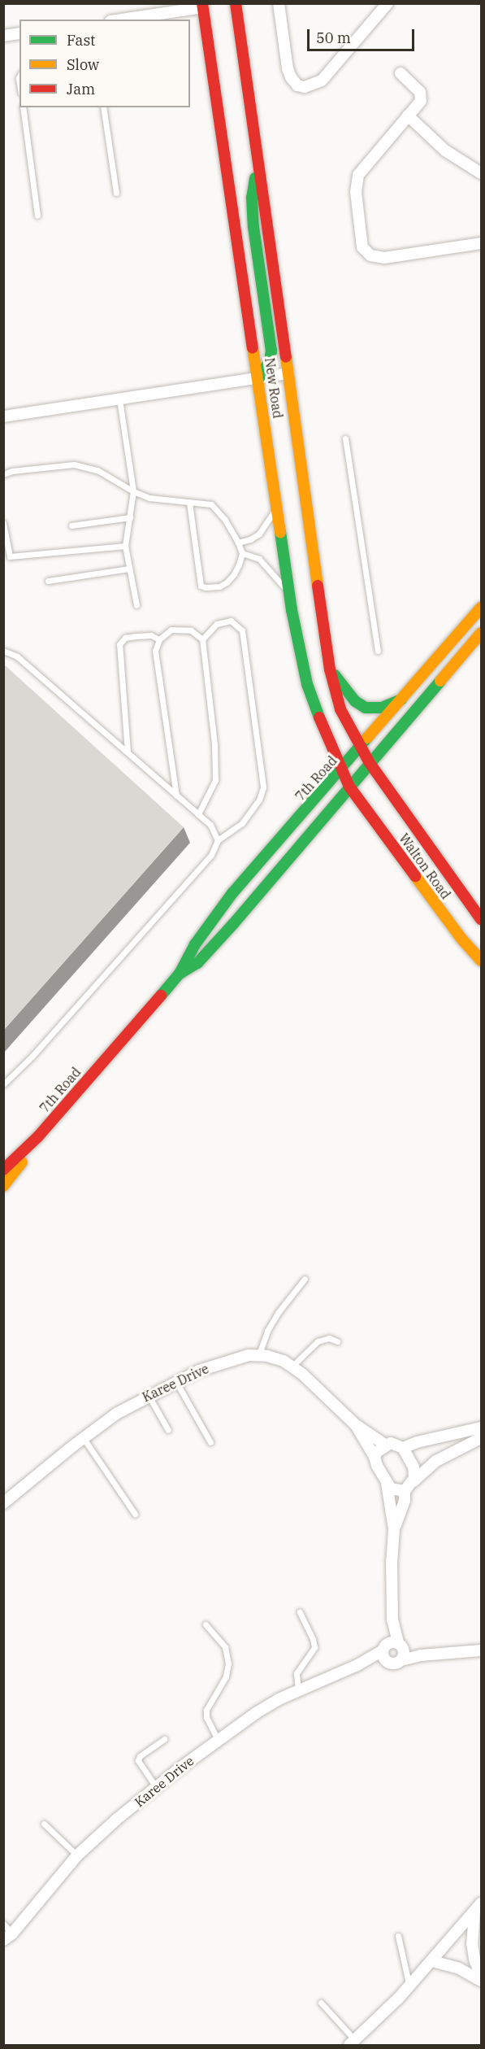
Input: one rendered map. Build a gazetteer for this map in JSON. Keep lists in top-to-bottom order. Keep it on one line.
{"streets":{"main road":["New Road","7th Road","Walton Road"],"street":["Karee Drive"]},"crossings":[["New Road","7th Road"],["New Road","Walton Road"],["7th Road","Walton Road"]],"legend":["Fast","Slow","Jam"],"scale_bar":"50 m"}
